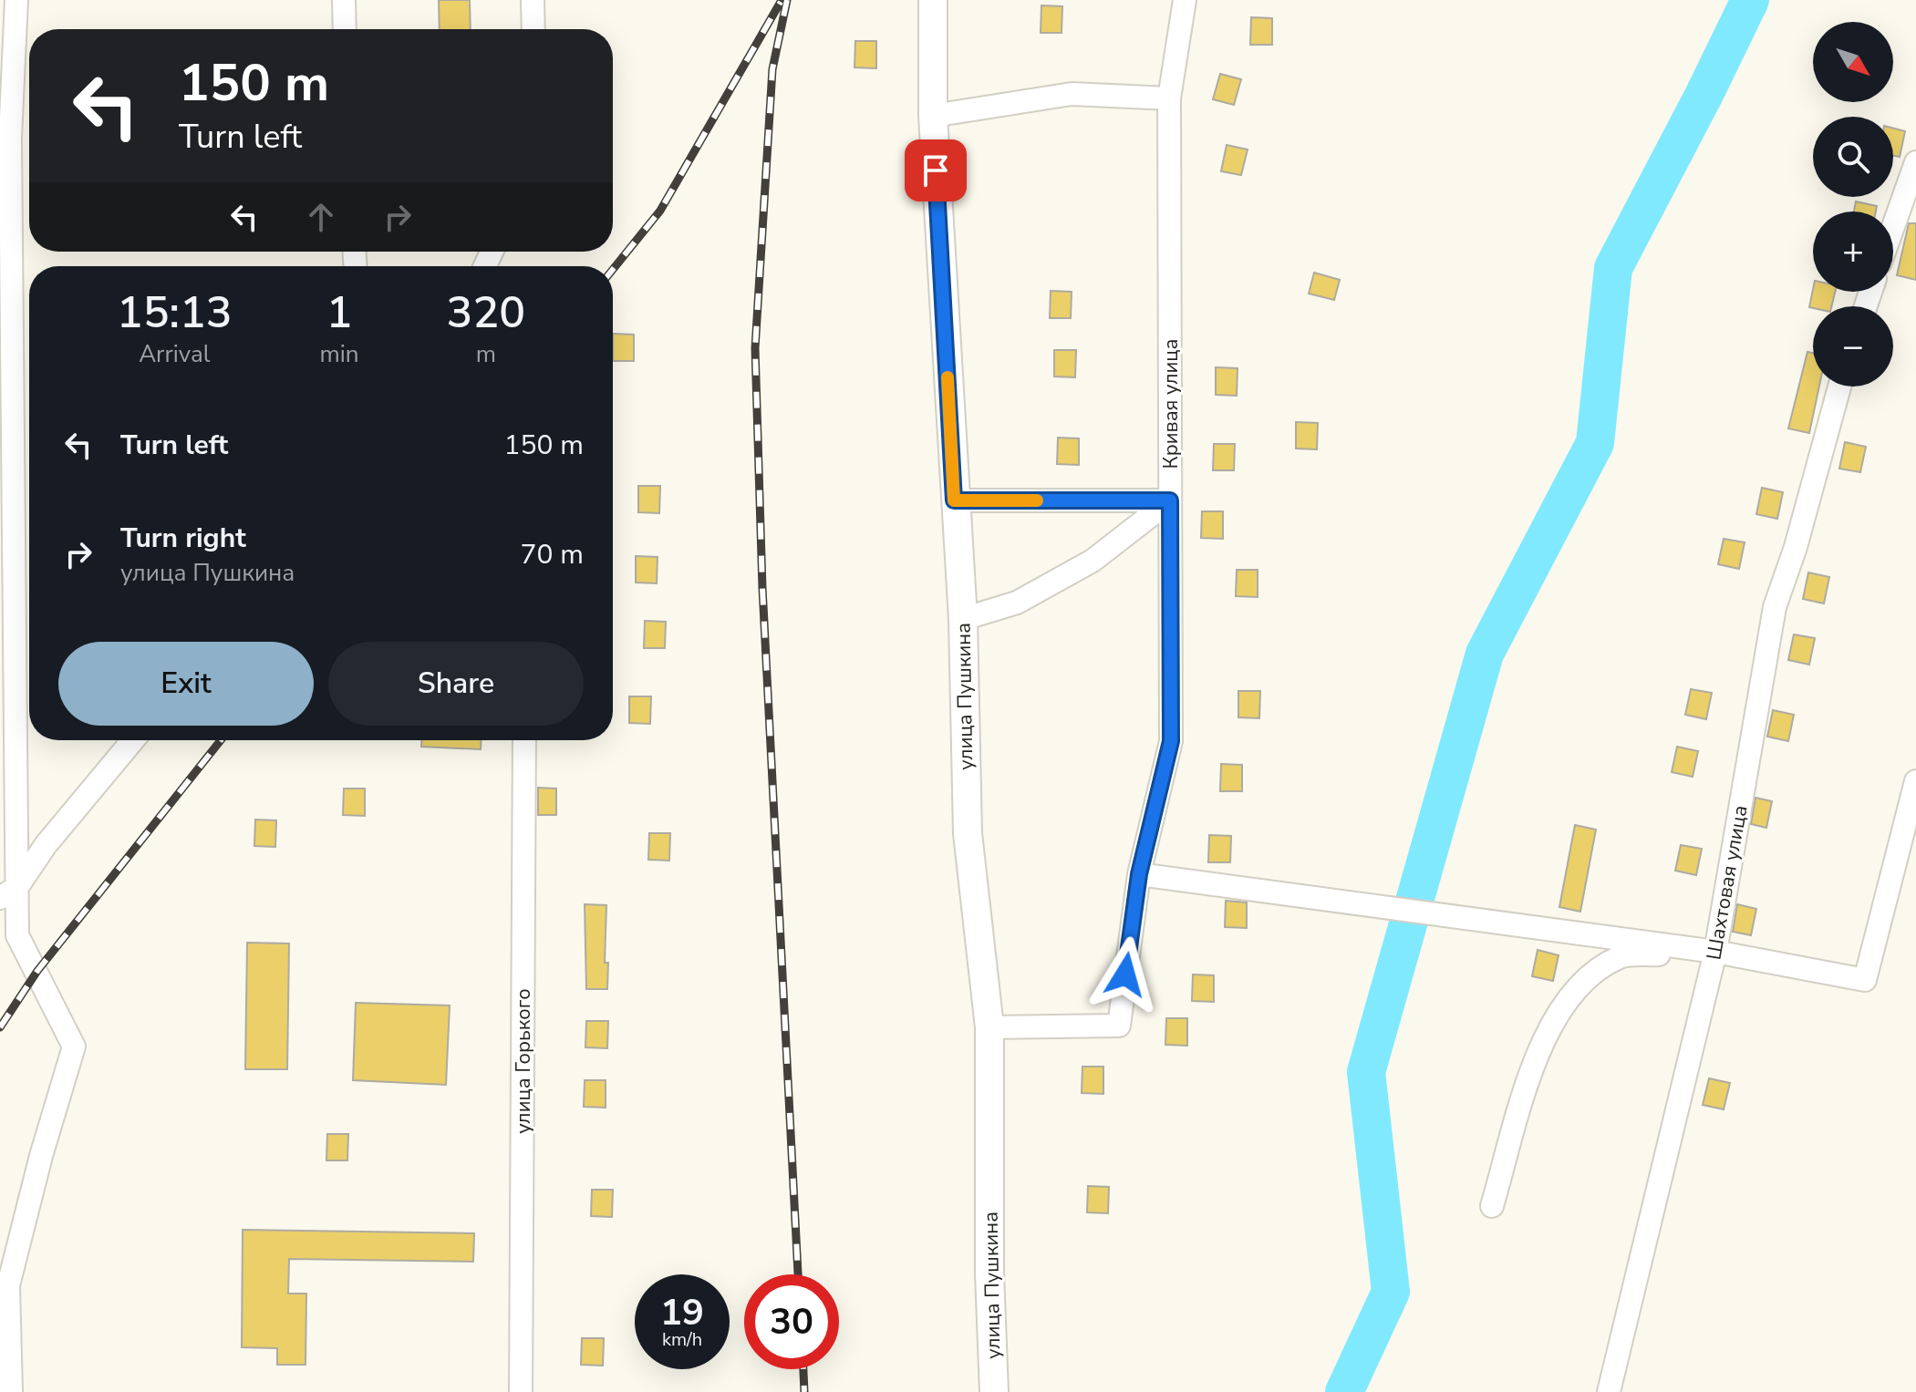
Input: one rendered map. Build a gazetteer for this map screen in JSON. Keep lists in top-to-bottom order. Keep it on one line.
{"streets":{"main road":["улица Пушкина"],"street":["Кривая улица","Шахтовая улица","улица Горького"]},"crossings":[["Кривая улица","улица Пушкина"]],"north":"bottom right","page":{"map_buttons":["+","−"],"turn":["150 m","Turn left"],"eta":["15:13","Arrival","1","min","320","m"],"list":[{"name":"Turn left","value":"150 m"},{"name":"Turn right","note":"улица Пушкина","value":"70 m"}],"buttons":["Exit","Share"],"speed":"19 km/h","limit":"30"}}
